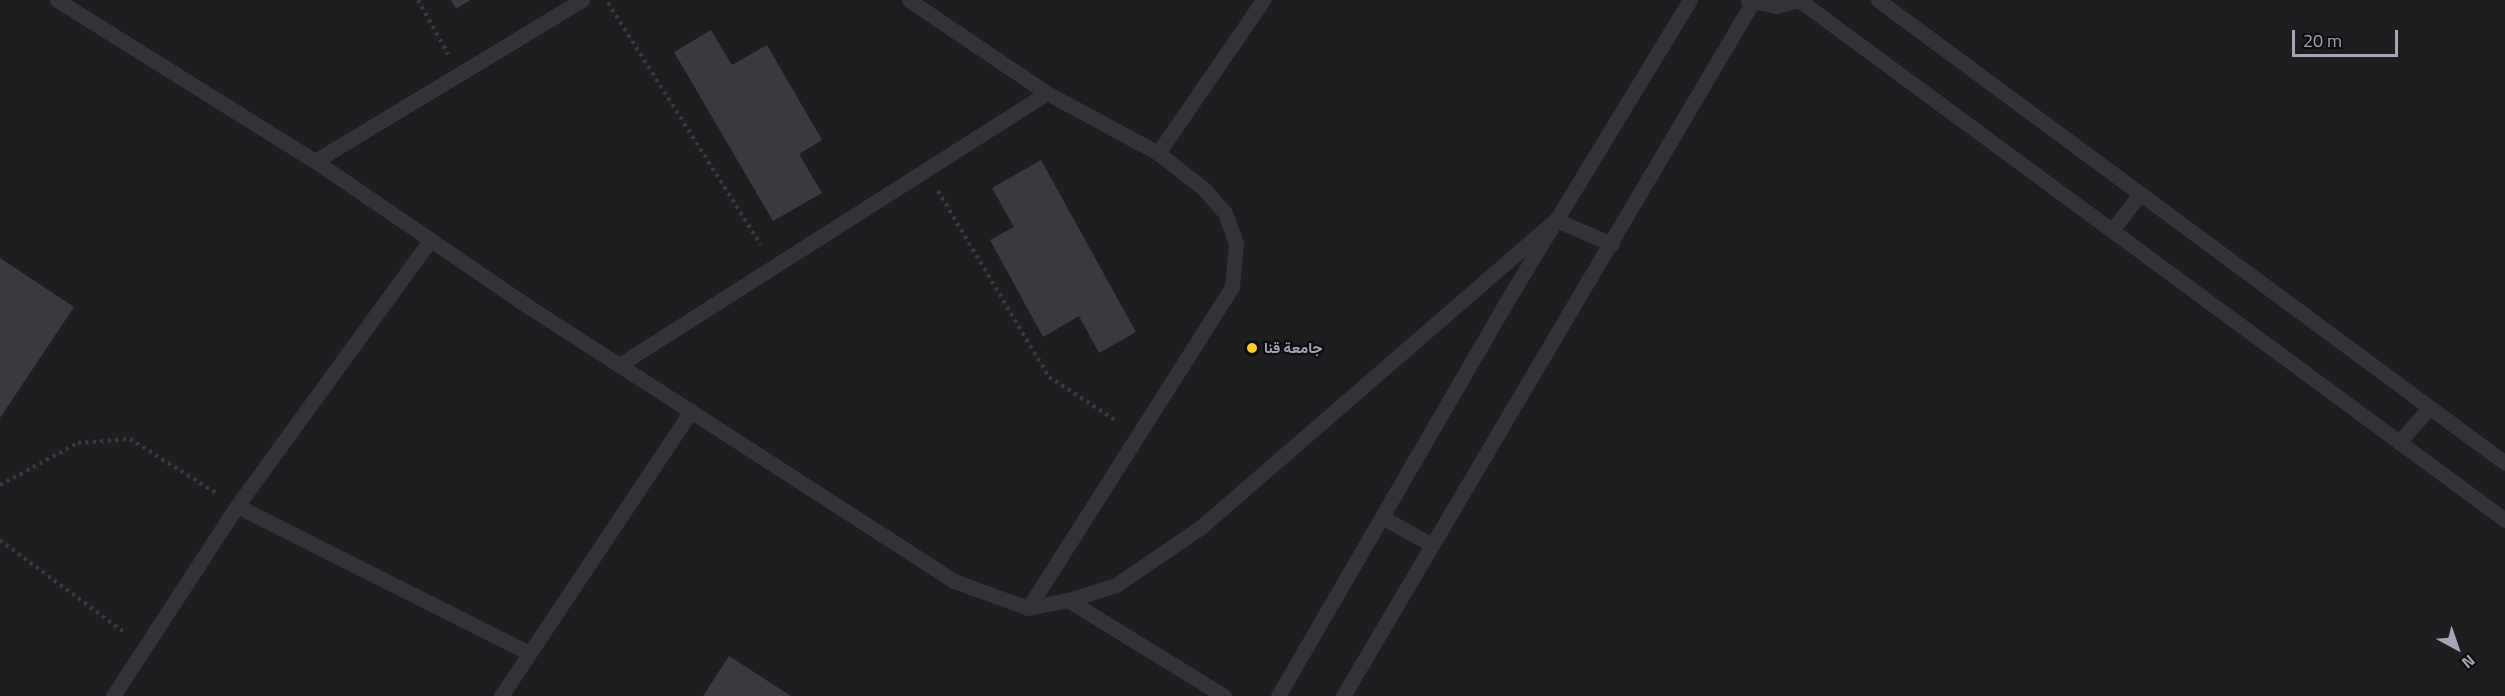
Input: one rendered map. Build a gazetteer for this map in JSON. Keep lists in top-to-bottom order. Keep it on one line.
{"places":["جامعة قنا"],"scale_bar":"20 m","north":"bottom right"}
